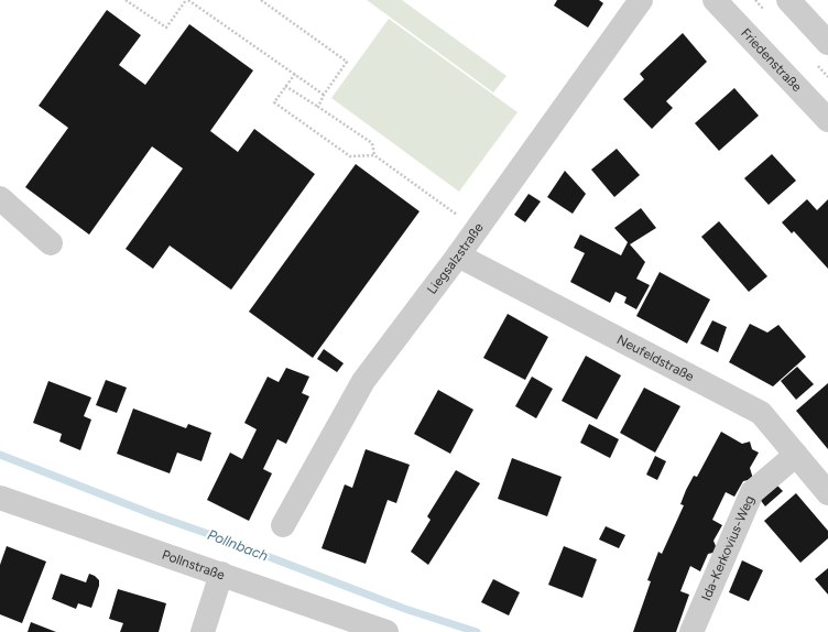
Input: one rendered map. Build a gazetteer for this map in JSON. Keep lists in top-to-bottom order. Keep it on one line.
{"streets":{"street":["Friedenstraße","Liegsalzstraße","Neufeldstraße","Ida-Kerkovius-Weg","Pollnstraße"]},"crossings":[["Liegsalzstraße","Neufeldstraße"],["Neufeldstraße","Ida-Kerkovius-Weg"]],"water":["Pollnbach"]}
